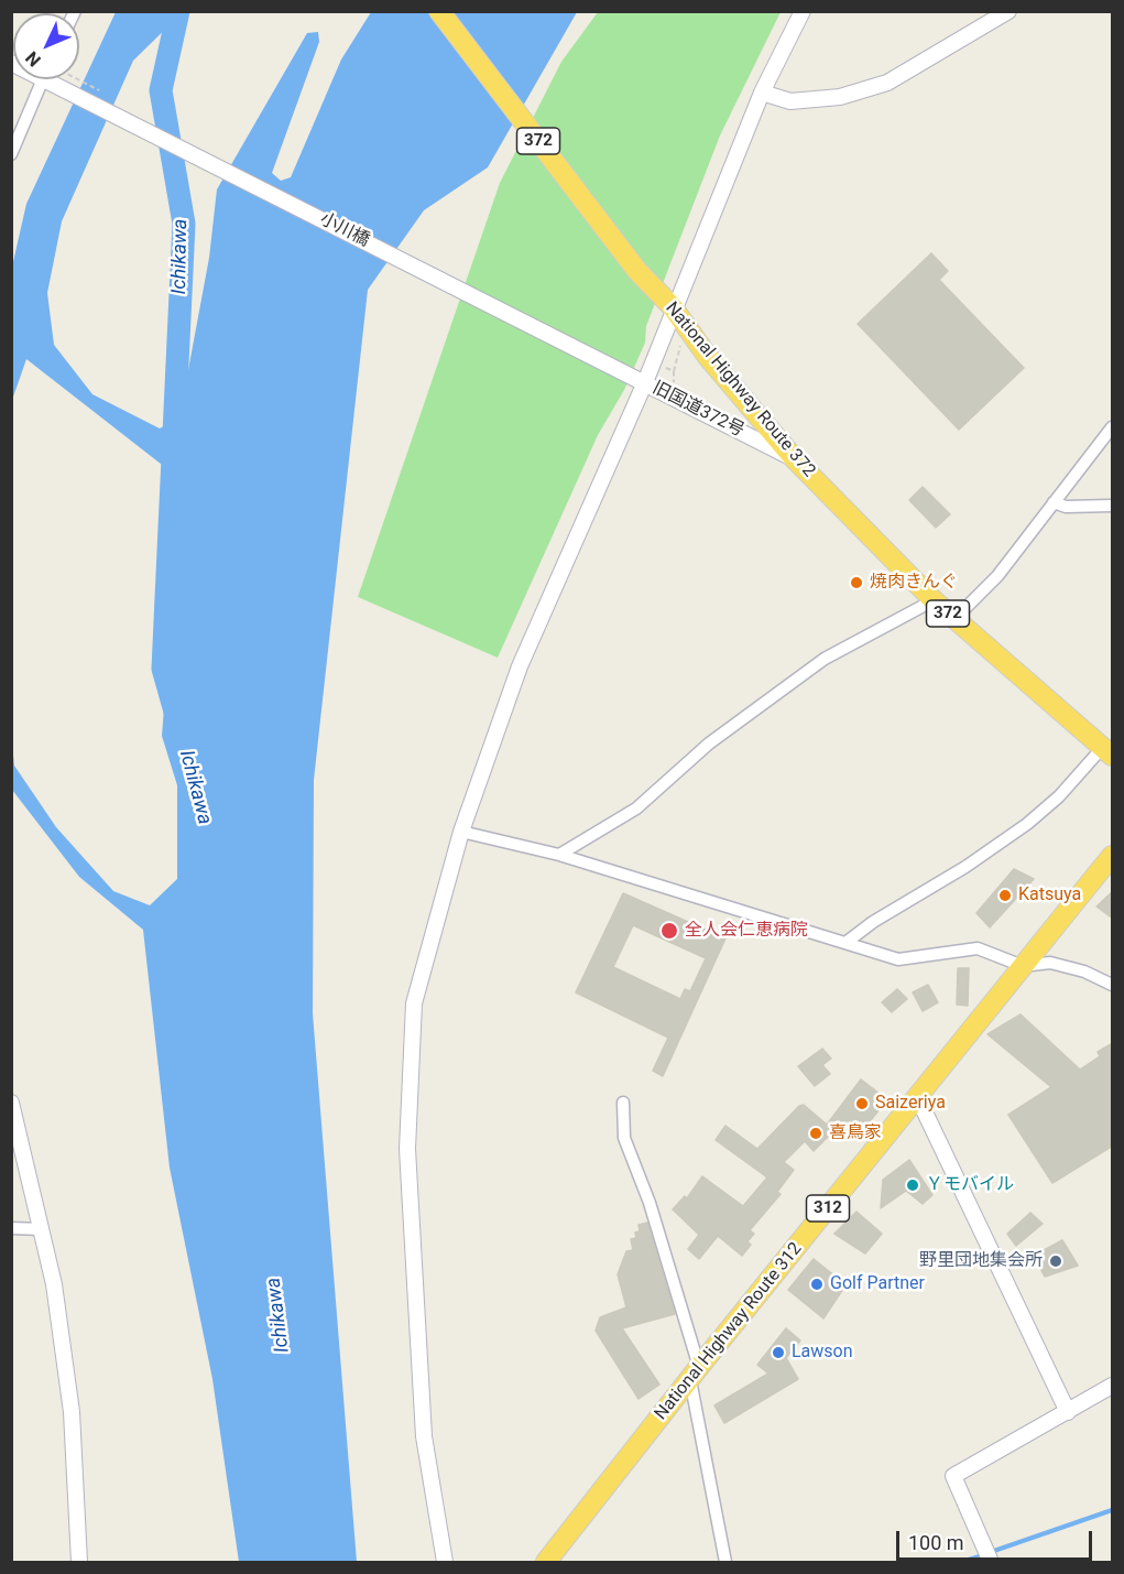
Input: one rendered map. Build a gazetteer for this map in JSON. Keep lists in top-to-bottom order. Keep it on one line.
{"streets":{"highway":["372","National Highway Route 372","312","National Highway Route 312"],"street":["小川橋","旧国道372号"]},"crossings":[["小川橋","旧国道372号"],["National Highway Route 372","旧国道372号"]],"water":["Ichikawa"],"places":["焼肉きんぐ","Katsuya","全人会仁恵病院","Saizeriya","喜鳥家","Ｙモバイル","野里団地集会所","Golf Partner","Lawson"],"scale_bar":"100 m","north":"bottom left"}
